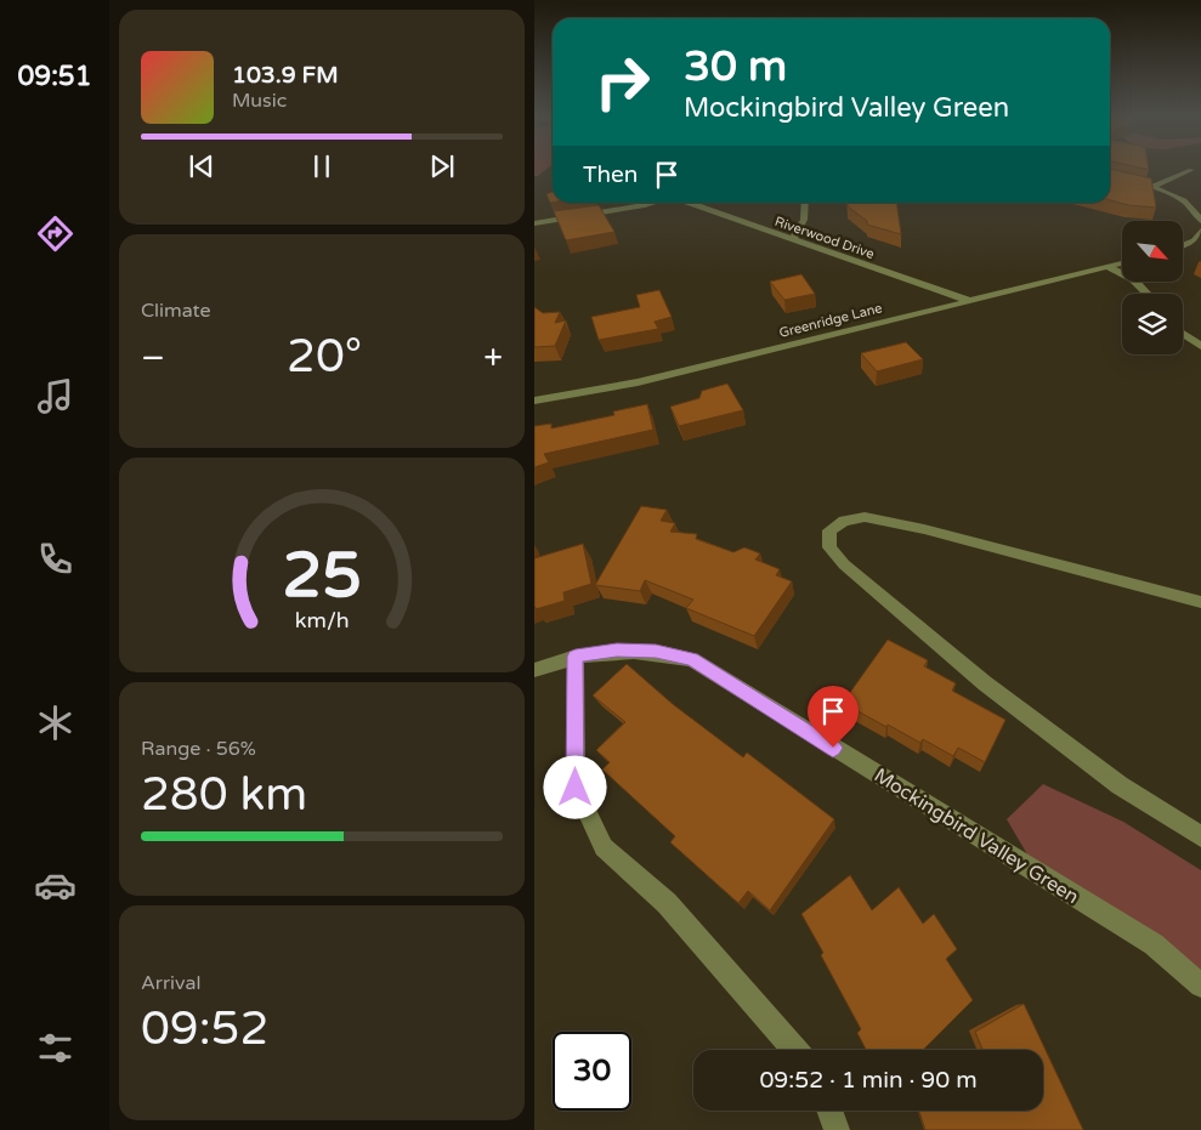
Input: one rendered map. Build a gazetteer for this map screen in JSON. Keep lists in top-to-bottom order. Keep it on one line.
{"streets":{"street":["Riverwood Drive","Greenridge Lane","Mockingbird Valley Green"]},"crossings":[["Riverwood Drive","Greenridge Lane"]],"north":"bottom right","page":{"tabs":"09:51","turn":["30 m","Mockingbird Valley Green"],"song":["103.9 FM","Music"],"then":"Then","tile":["Climate",["Range · 56%","280 km"],["Arrival","09:52"]],"heat":["−","20°","+"],"limit":"30","trip":"09:52 · 1 min · 90 m","gauge":["25","km/h"]}}
